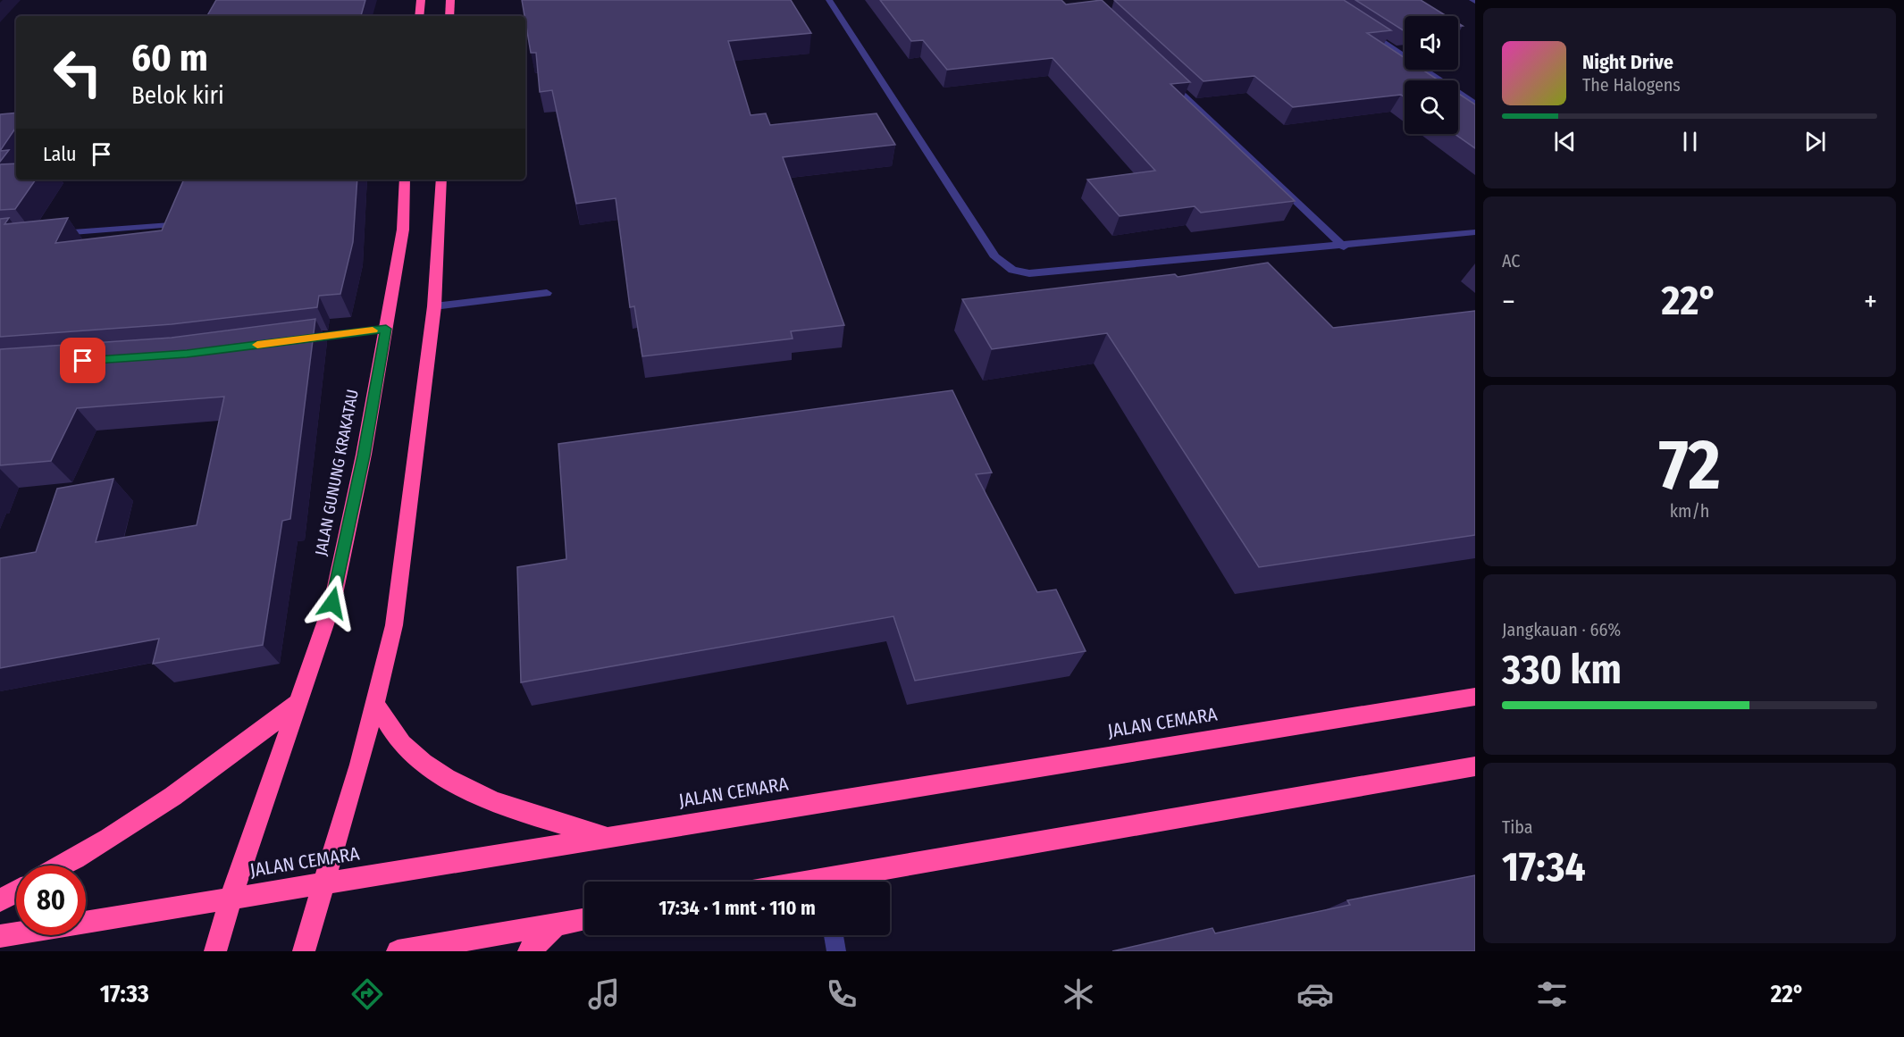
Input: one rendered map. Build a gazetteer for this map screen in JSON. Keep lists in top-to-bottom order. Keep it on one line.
{"streets":{"highway":["JALAN GUNUNG KRAKATAU","JALAN CEMARA"]},"crossings":[["JALAN GUNUNG KRAKATAU","JALAN CEMARA"]],"page":{"turn":["60 m","Belok kiri"],"song":["Night Drive","The Halogens"],"then":"Lalu","tile":["AC",["72","km/h"],["Jangkauan · 66%","330 km"],["Tiba","17:34"]],"heat":["−","22°","+"],"limit":"80","trip":"17:34 · 1 mnt · 110 m","tabs":["17:33","22°"]}}
